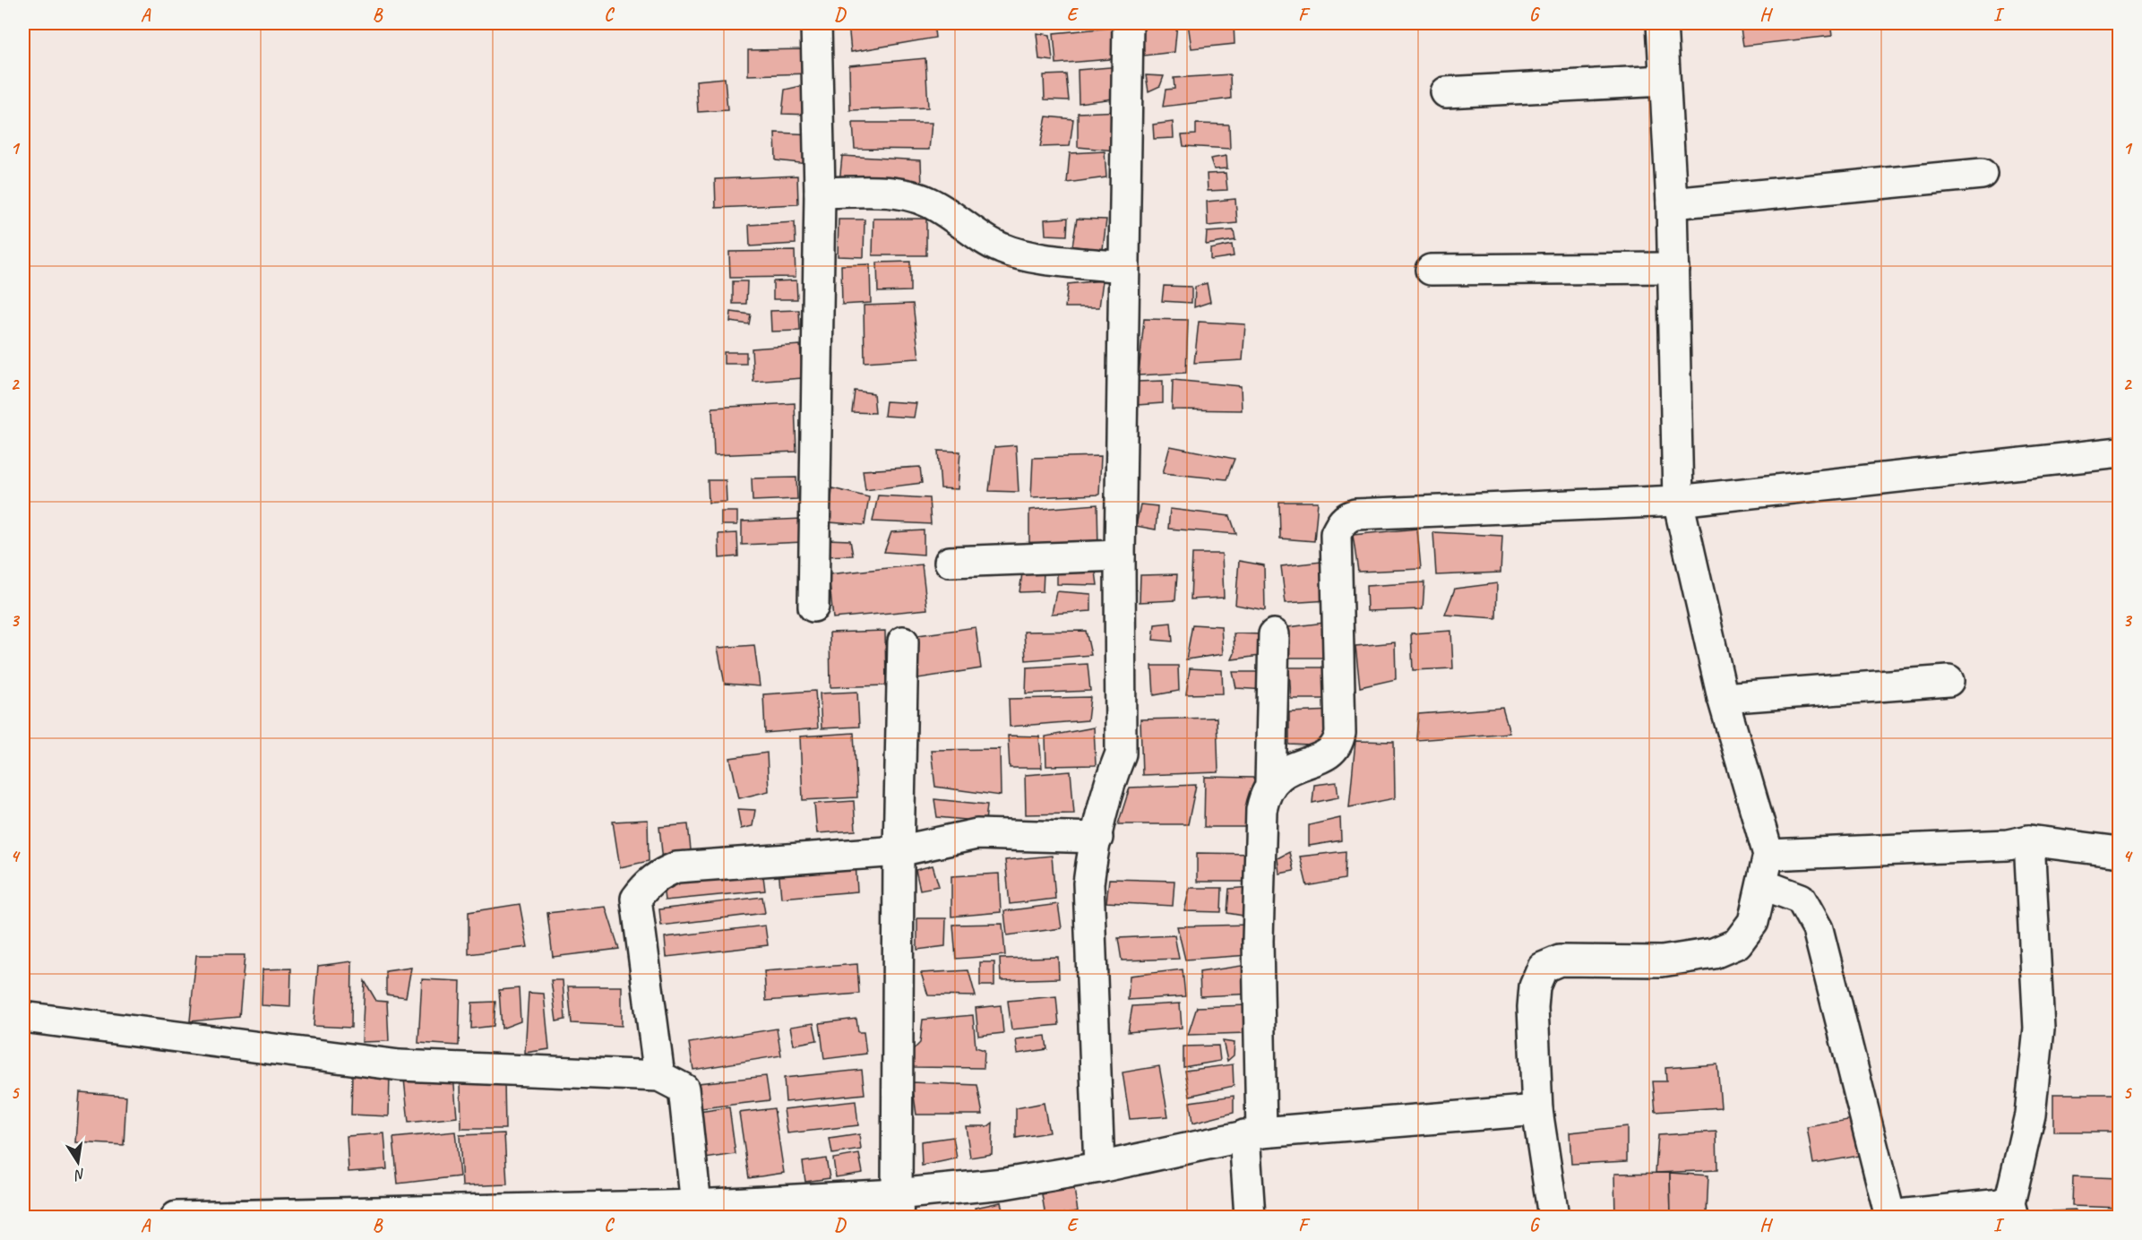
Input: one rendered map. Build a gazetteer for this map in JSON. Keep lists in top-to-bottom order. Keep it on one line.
{"north":"bottom","grid":{"columns":["A","B","C","D","E","F","G","H","I"],"rows":["1","2","3","4","5"]}}
